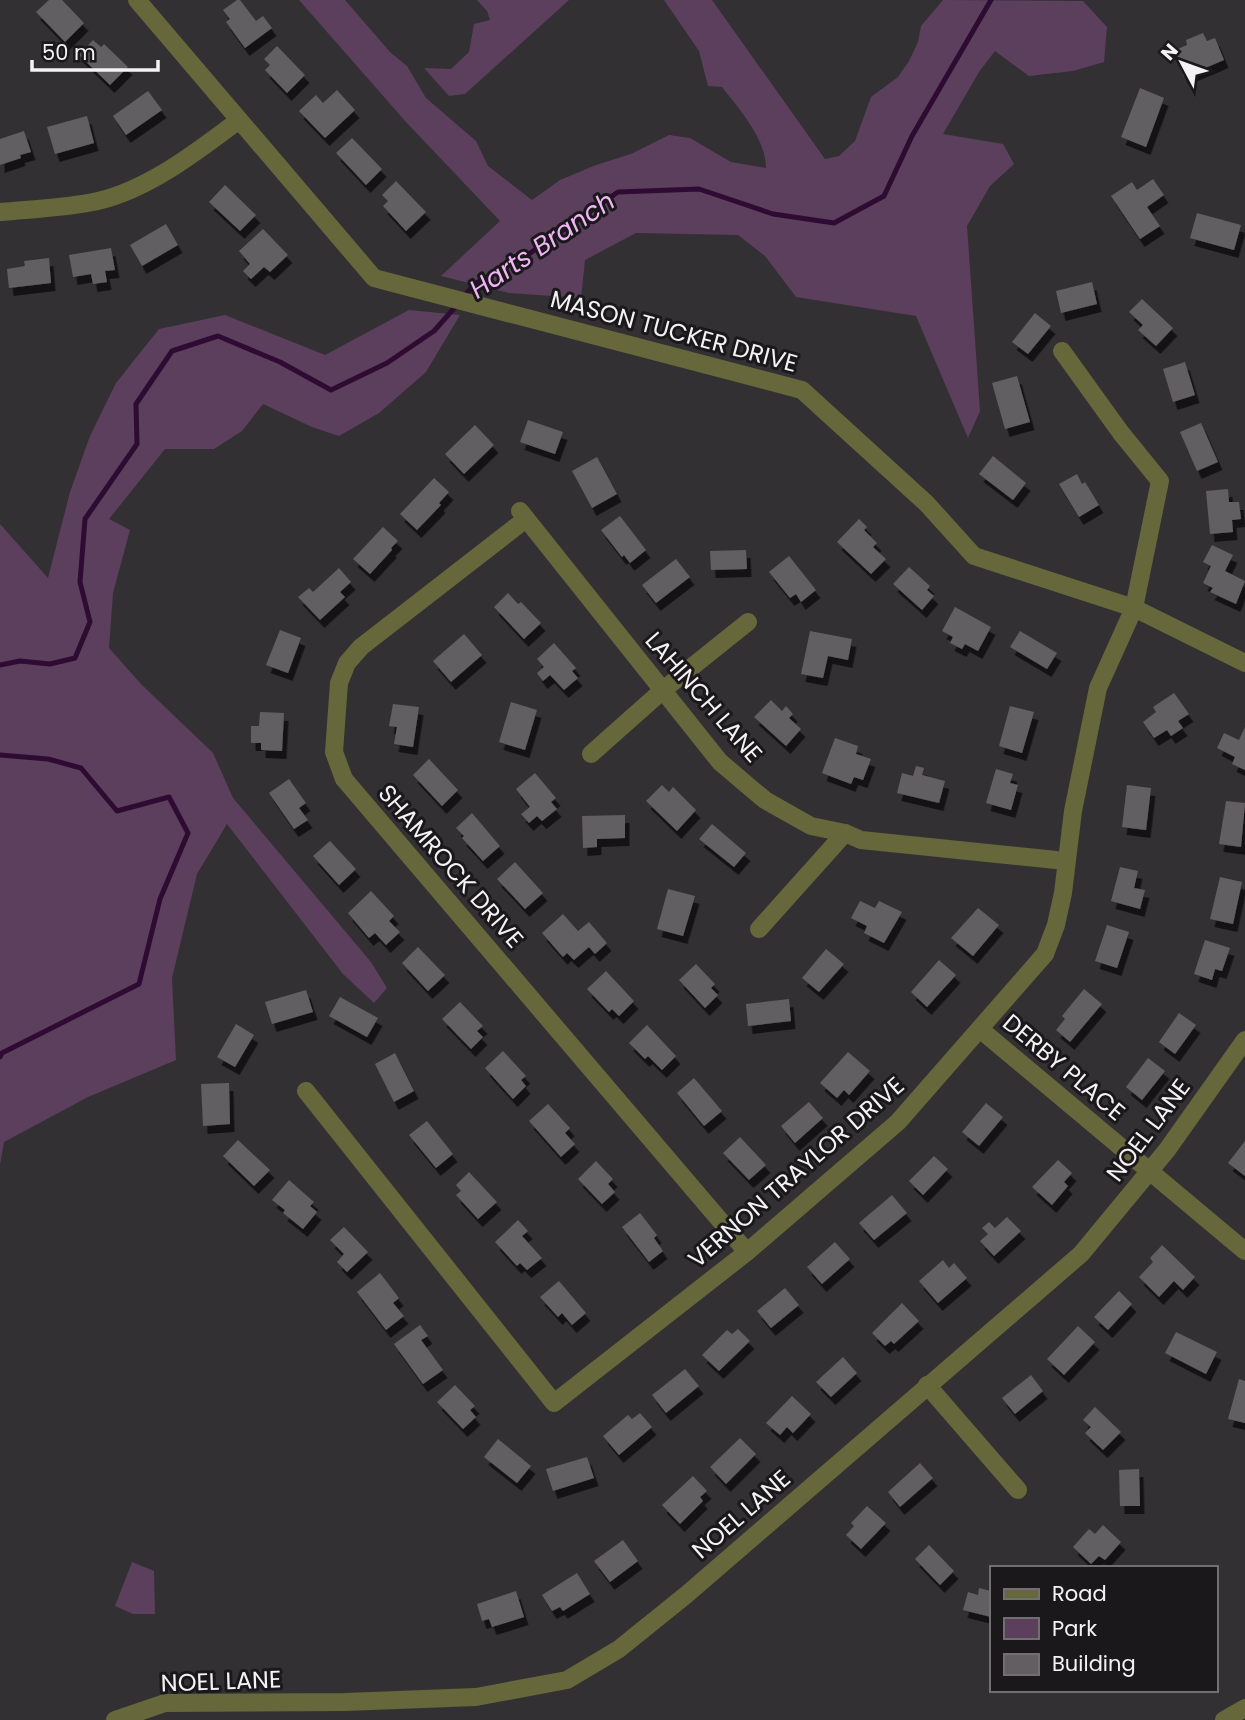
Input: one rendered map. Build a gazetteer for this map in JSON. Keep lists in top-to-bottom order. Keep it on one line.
{"streets":{"street":["MASON TUCKER DRIVE","LAHINCH LANE","SHAMROCK DRIVE","DERBY PLACE","NOEL LANE","VERNON TRAYLOR DRIVE"]},"crossings":[["MASON TUCKER DRIVE","VERNON TRAYLOR DRIVE"],["LAHINCH LANE","SHAMROCK DRIVE"],["LAHINCH LANE","VERNON TRAYLOR DRIVE"],["SHAMROCK DRIVE","VERNON TRAYLOR DRIVE"],["DERBY PLACE","NOEL LANE"],["DERBY PLACE","VERNON TRAYLOR DRIVE"]],"water":["Harts Branch"],"legend":["Road","Park","Building"],"scale_bar":"50 m","north":"top left"}
